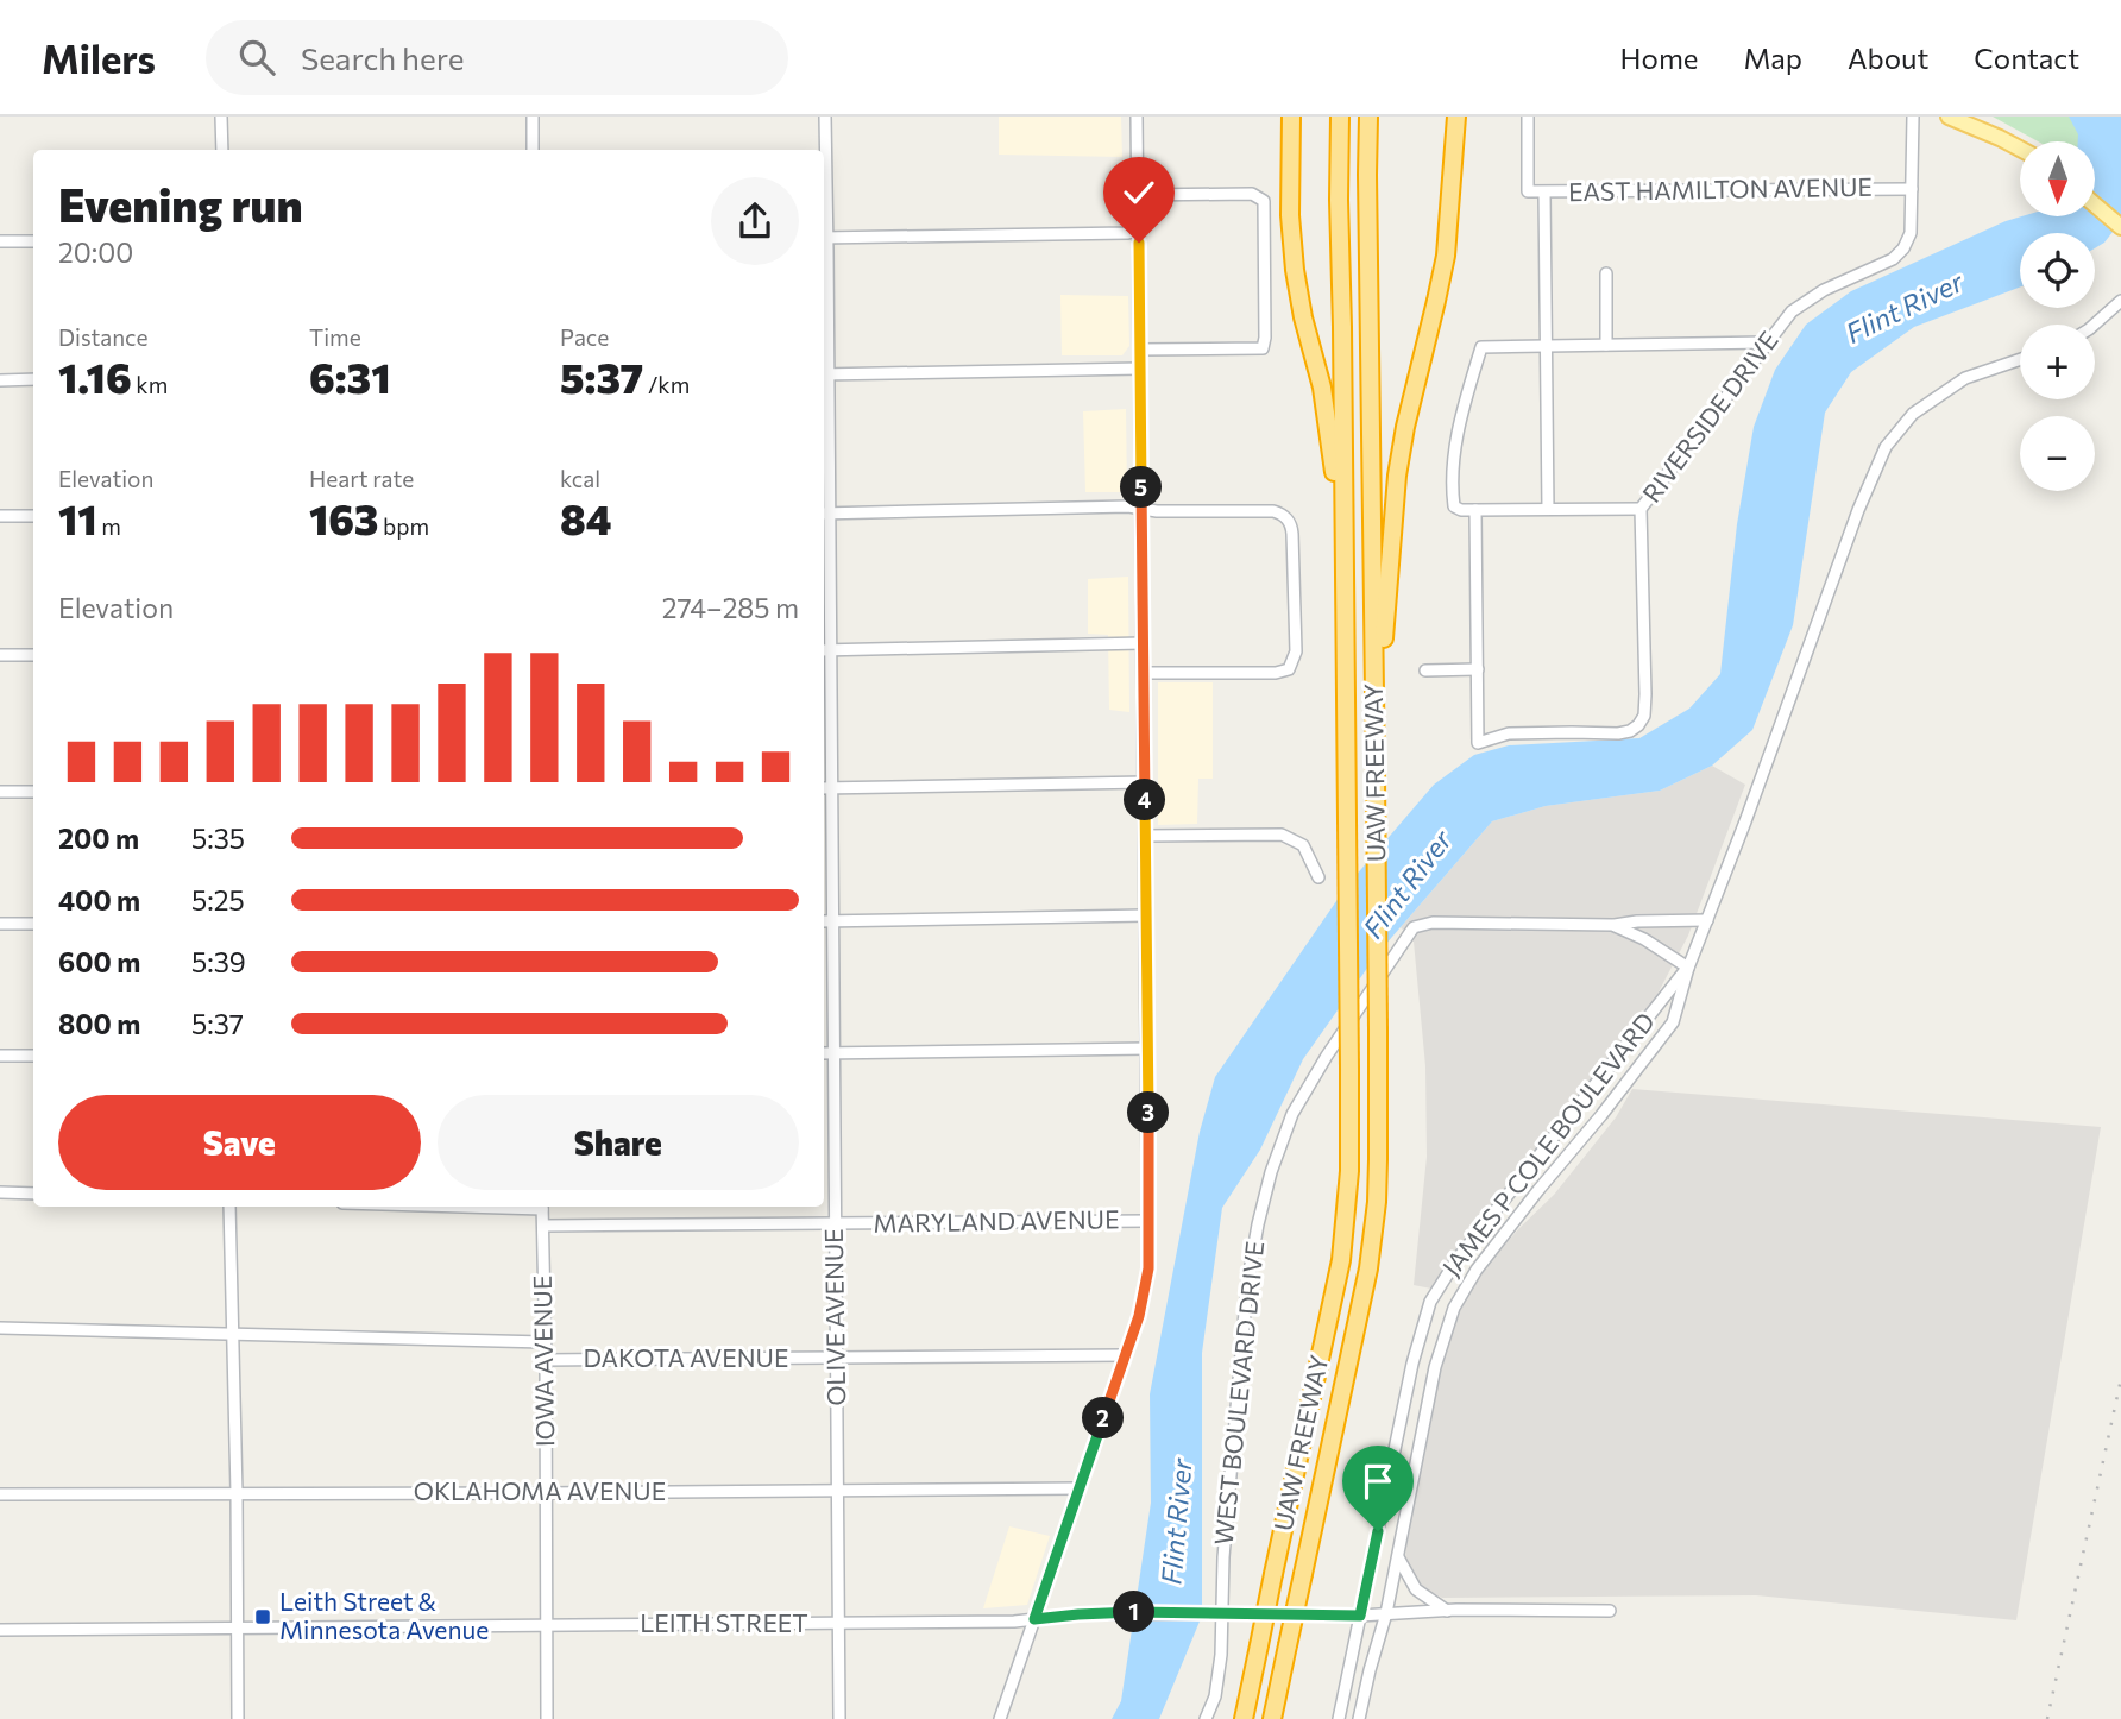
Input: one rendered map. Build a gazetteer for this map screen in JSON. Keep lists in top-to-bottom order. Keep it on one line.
{"streets":{"highway":["UAW FREEWAY"],"street":["EAST HAMILTON AVENUE","RIVERSIDE DRIVE","JAMES P COLE BOULEVARD","MARYLAND AVENUE","OLIVE AVENUE","DAKOTA AVENUE","IOWA AVENUE","WEST BOULEVARD DRIVE","OKLAHOMA AVENUE","LEITH STREET"]},"crossings":[["EAST HAMILTON AVENUE","RIVERSIDE DRIVE"],["JAMES P COLE BOULEVARD","LEITH STREET"],["MARYLAND AVENUE","OLIVE AVENUE"],["MARYLAND AVENUE","IOWA AVENUE"],["OLIVE AVENUE","DAKOTA AVENUE"],["OLIVE AVENUE","OKLAHOMA AVENUE"],["OLIVE AVENUE","LEITH STREET"],["DAKOTA AVENUE","IOWA AVENUE"],["IOWA AVENUE","OKLAHOMA AVENUE"],["IOWA AVENUE","LEITH STREET"]],"water":["Flint River"],"places":{"transit":["Leith Street & Minnesota Avenue"]},"north":"bottom","page":{"header":"Milers","search":"Search here","nav":["Home","Map","About","Contact"],"map_buttons":["+","−"],"heading":["Evening run","20:00"],"stats":[["Distance","1.16 km"],["Time","6:31"],["Pace","5:37 /km"],["Elevation","11 m"],["Heart rate","163 bpm"],["kcal","84"]],"pins":["5","4","3","2","1"],"chart":["Elevation","274–285 m"],"list":[{"name":"200 m","note":"5:35"},{"name":"400 m","note":"5:25"},{"name":"600 m","note":"5:39"},{"name":"800 m","note":"5:37"}],"buttons":["Save","Share"]}}
